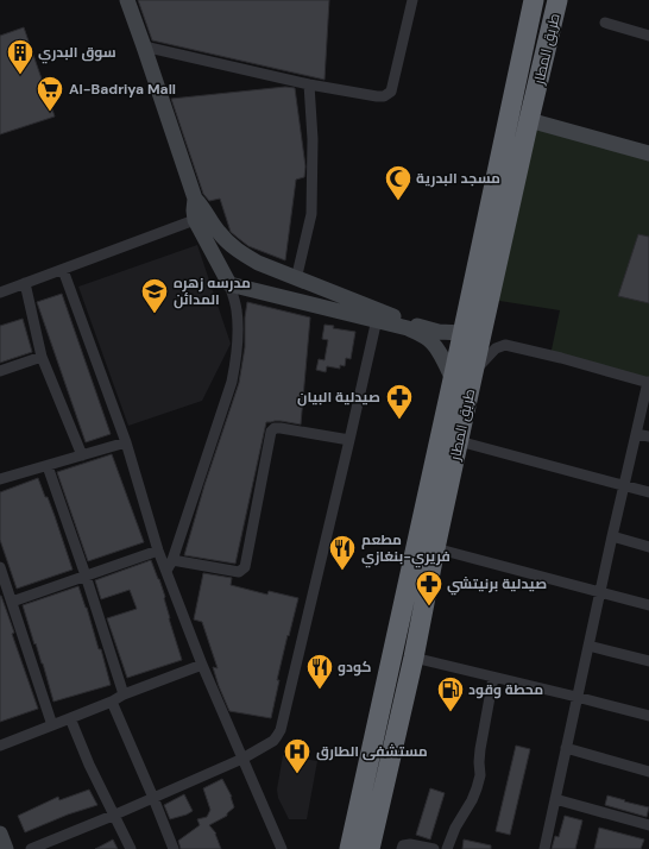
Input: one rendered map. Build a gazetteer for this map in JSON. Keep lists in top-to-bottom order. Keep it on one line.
{"streets":{"highway":["طريق المطار"]},"places":{"building":["سوق البدري"],"supermarket":["Al-Badriya Mall"],"mosque":["مسجد البدرية"],"school or university":["مدرسه زهره المدائن"],"pharmacy":["صيدلية البيان","صيدلية برنيتشي"],"restaurant":["مطعم فريري-بنغازي","كودو"],"fuel station":["محطة وقود"],"hospital":["مستشفى الطارق"]}}
